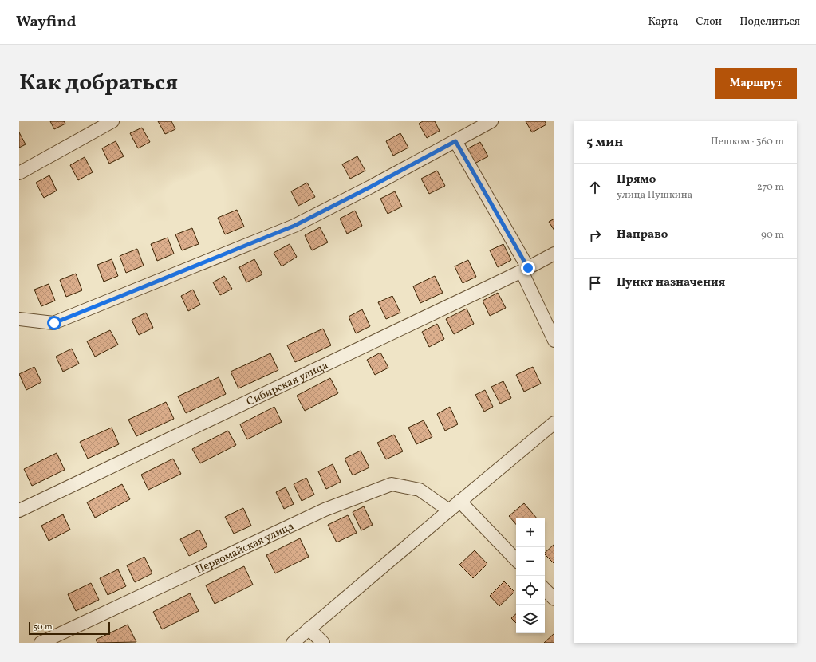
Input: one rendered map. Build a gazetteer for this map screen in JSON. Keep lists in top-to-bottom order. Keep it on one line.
{"streets":{"street":["Сибирская улица","Первомайская улица"]},"scale_bar":"50 m","page":{"header":"Wayfind","nav":["Карта","Слои","Поделиться"],"title":"Как добраться","buttons":"Маршрут","heading":["5 мин","Пешком · 360 m"],"list":[["Прямо","улица Пушкина","270 m"],["Направо","90 m"],"Пункт назначения"],"map_buttons":["+","−"],"scale":"50 m"}}
